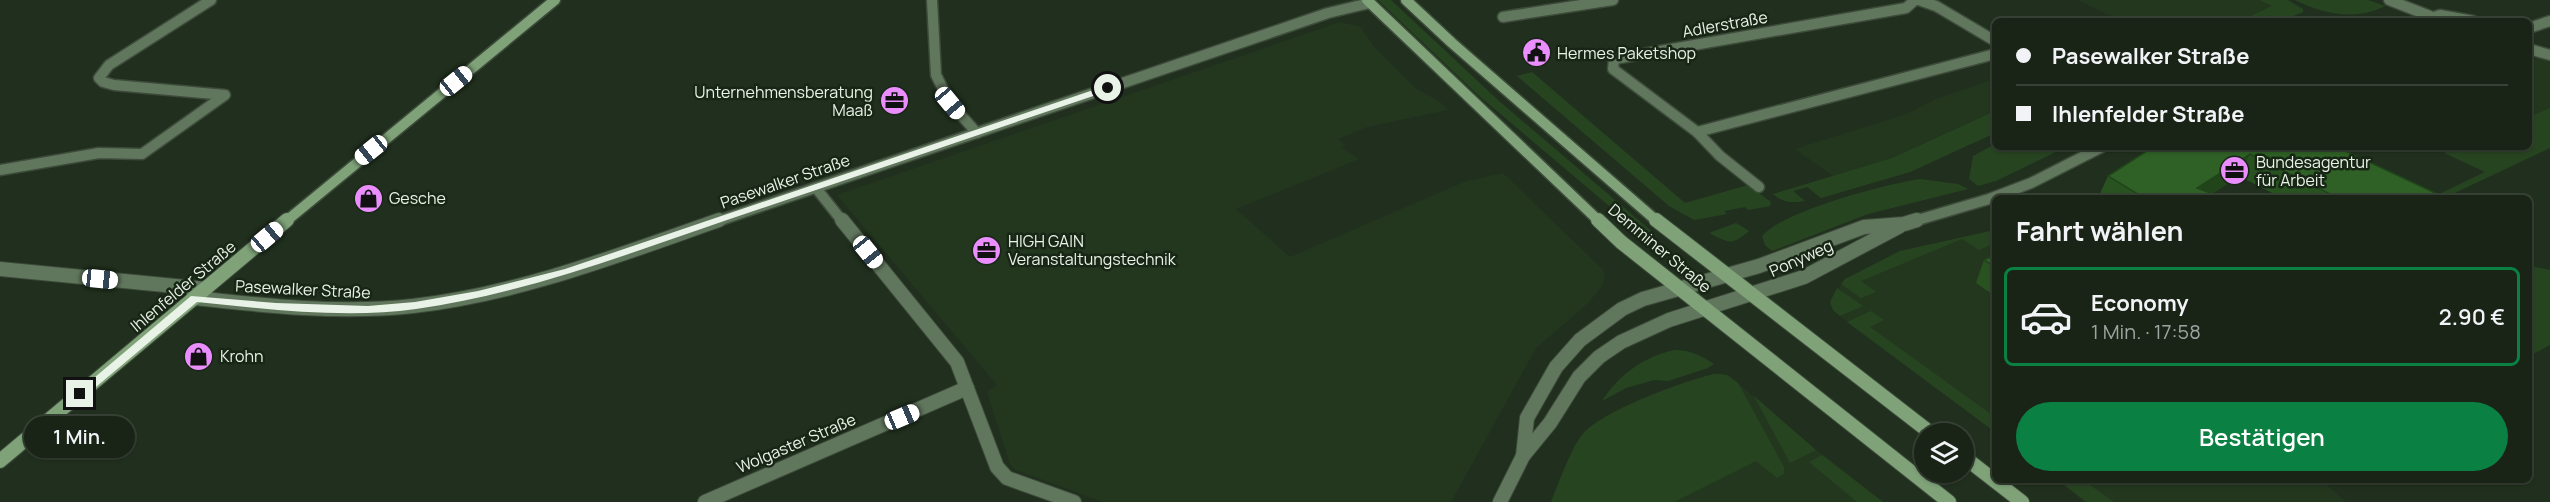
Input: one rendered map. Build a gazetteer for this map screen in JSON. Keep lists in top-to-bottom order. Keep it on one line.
{"streets":{"main road":["Demminer Straße","Ihlenfelder Straße"],"street":["Adlerstraße","Pasewalker Straße","Ponyweg","Wolgaster Straße"]},"crossings":[["Pasewalker Straße","Demminer Straße"],["Pasewalker Straße","Ihlenfelder Straße"],["Demminer Straße","Ponyweg"]],"places":{"public building":["Hermes Paketshop"],"office":["Unternehmensberatung Maaß","Bundesagentur für Arbeit","HIGH GAIN Veranstaltungstechnik"],"shop":["Gesche","Krohn"]},"page":{"banner":["Pasewalker Straße","Ihlenfelder Straße"],"heading":"Fahrt wählen","list":[{"name":"Economy","note":"1 Min. · 17:58","value":"2.90 €"}],"buttons":"Bestätigen","bubble":"1 Min."}}
